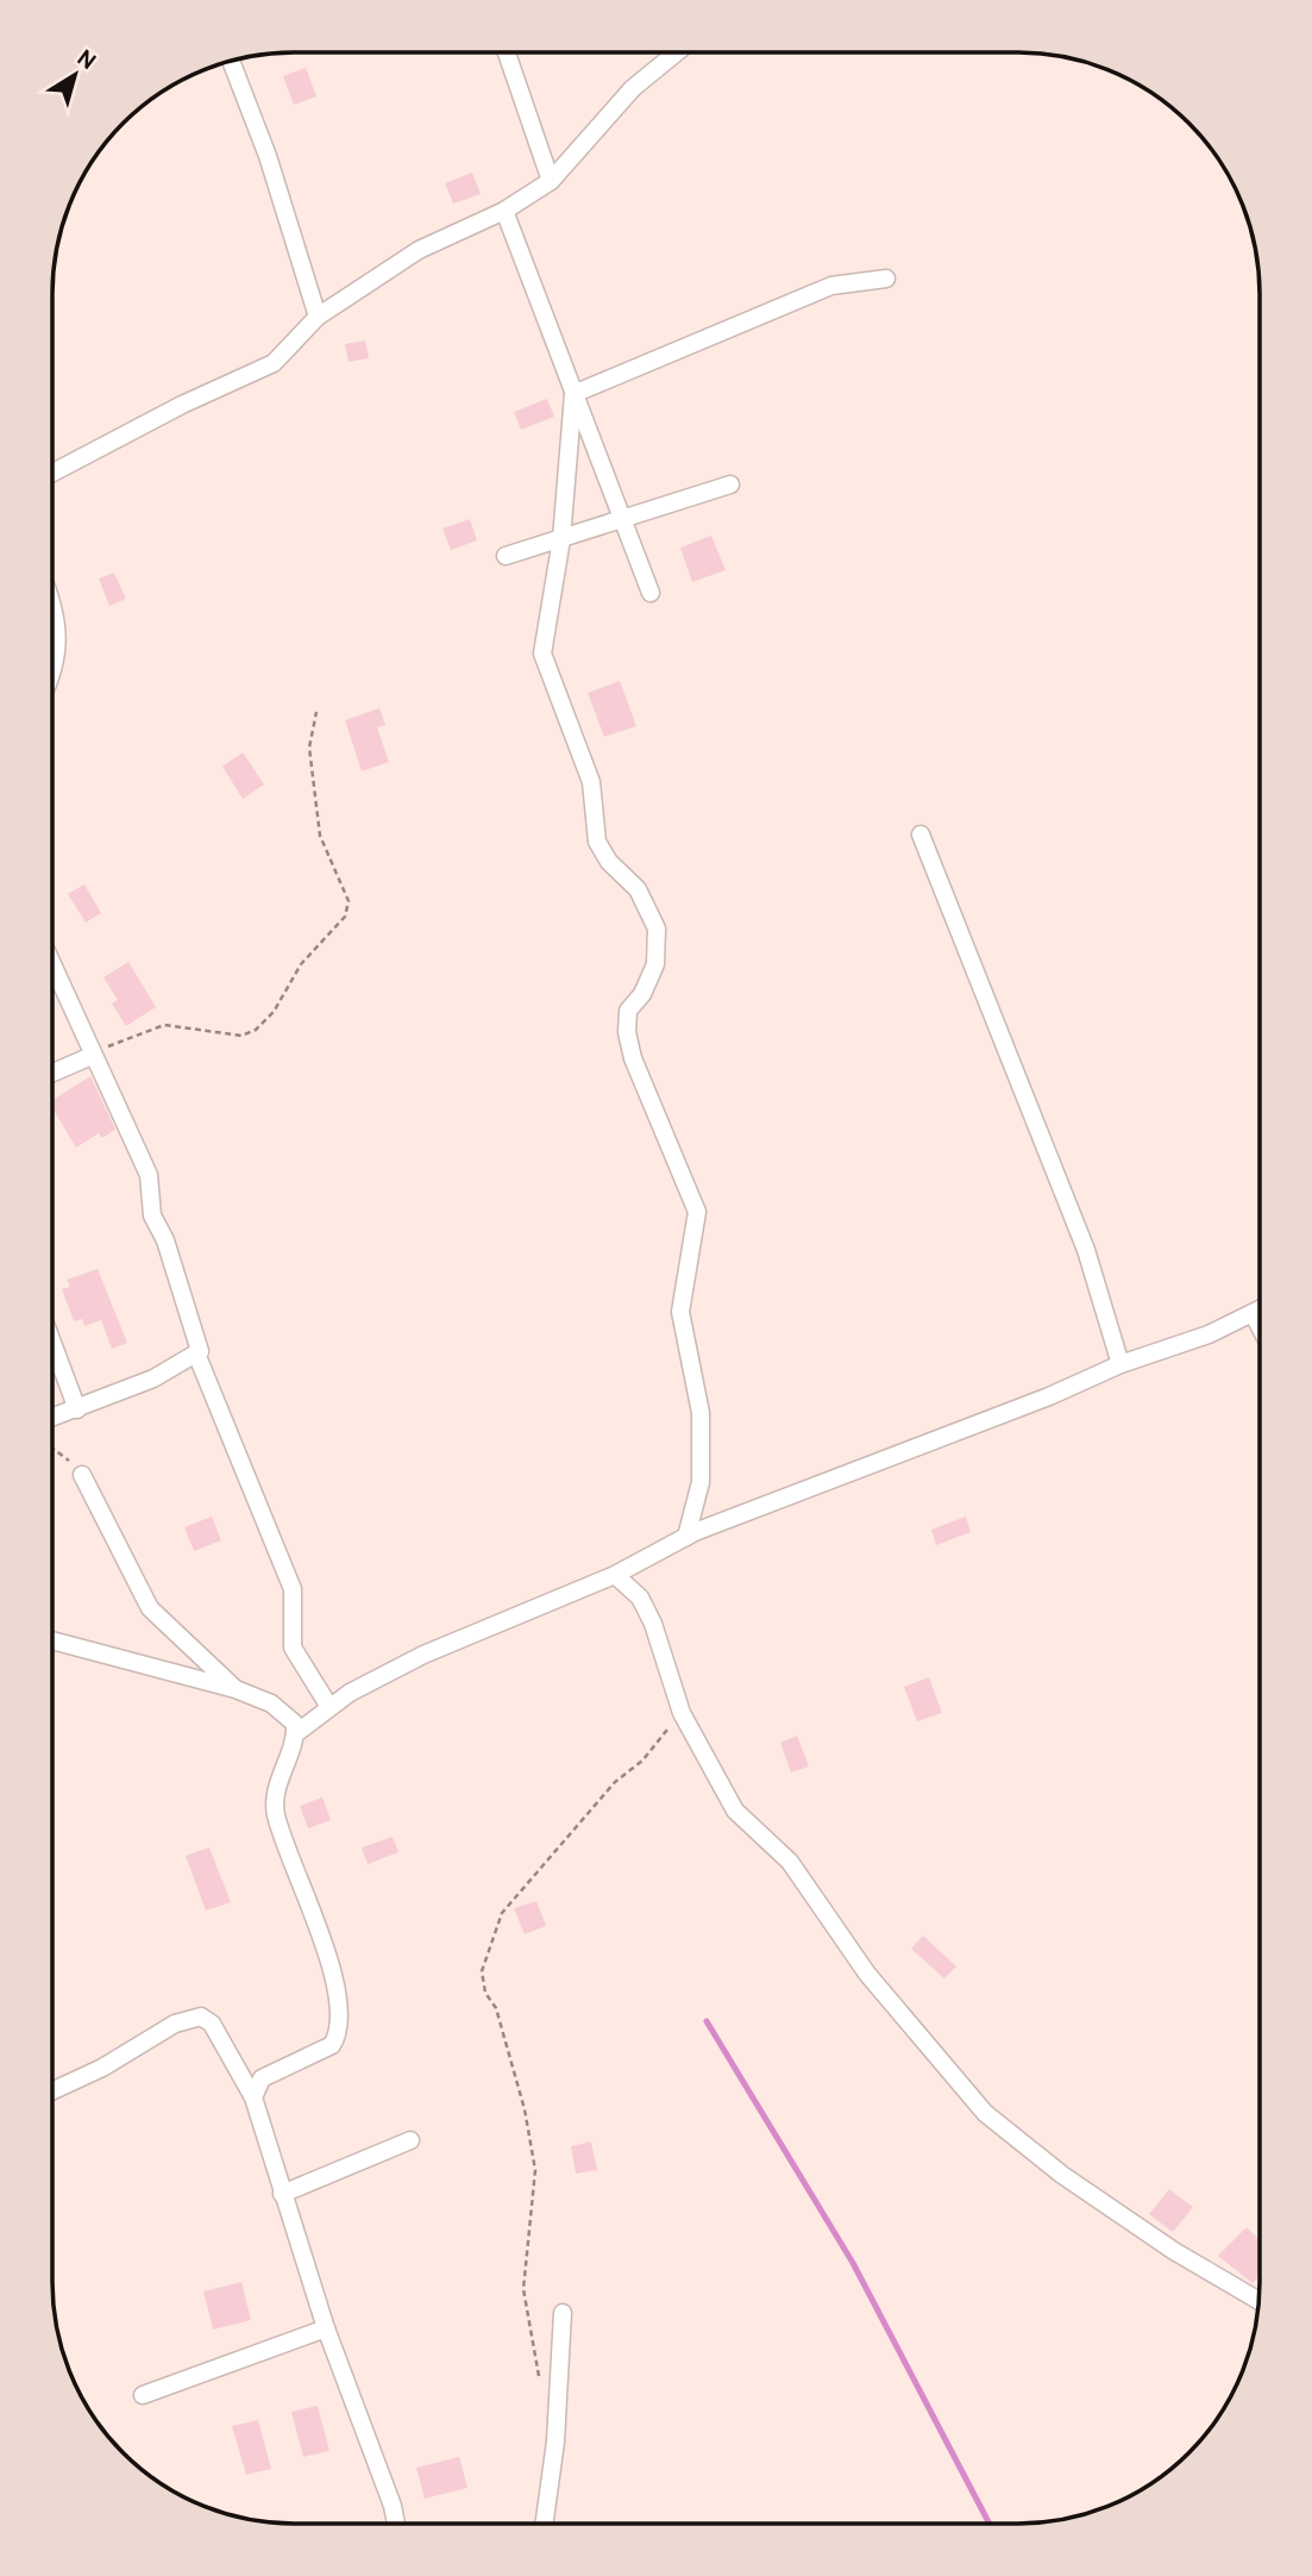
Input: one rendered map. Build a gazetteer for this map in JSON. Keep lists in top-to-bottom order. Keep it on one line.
{"north":"top right"}
